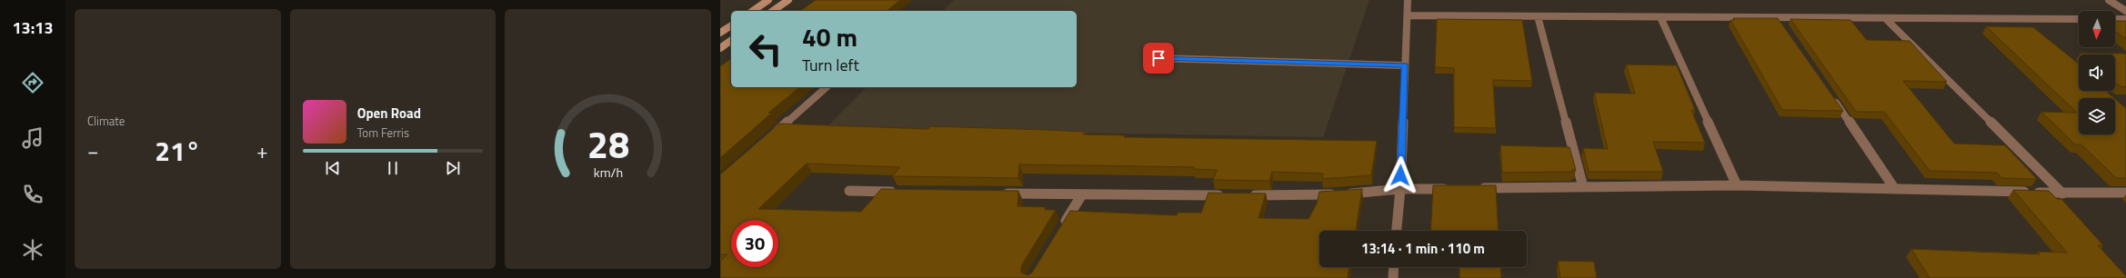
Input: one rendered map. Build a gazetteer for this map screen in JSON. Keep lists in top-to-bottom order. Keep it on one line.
{"north":"bottom","page":{"tabs":"13:13","tile":"Climate","turn":["40 m","Turn left"],"song":["Open Road","Tom Ferris"],"heat":["−","21°","+"],"limit":"30","trip":"13:14 · 1 min · 110 m","gauge":["28","km/h"]}}
